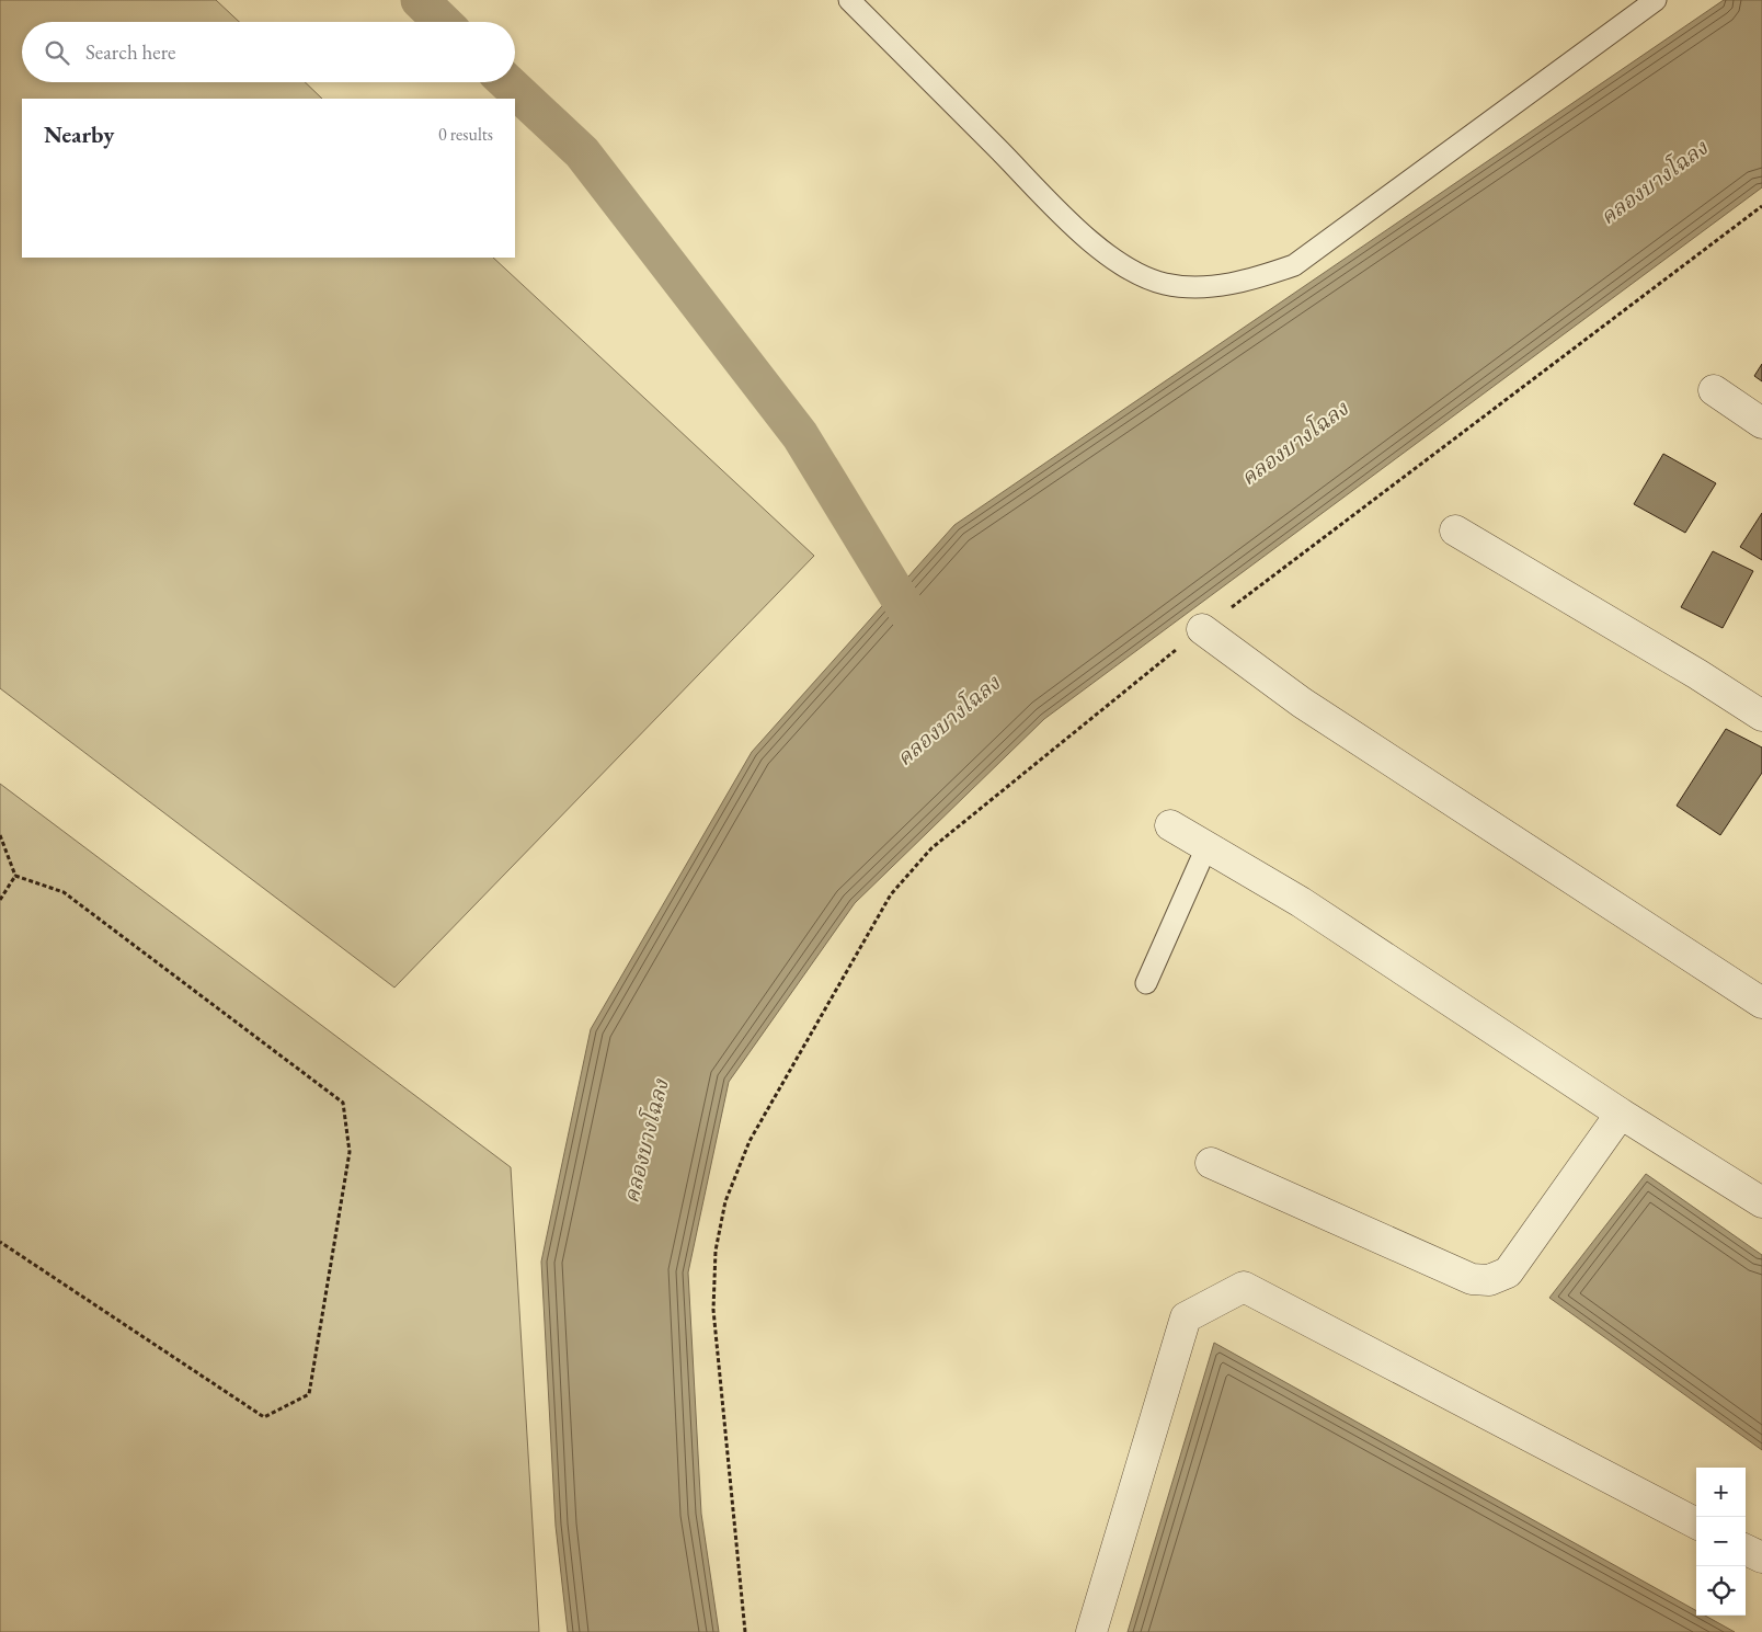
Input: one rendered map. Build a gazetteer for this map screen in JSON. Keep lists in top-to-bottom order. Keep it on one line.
{"water":["คลองบางโฉลง"],"page":{"search":"Search here","heading":["Nearby","0 results"],"map_buttons":["+","−"]}}
